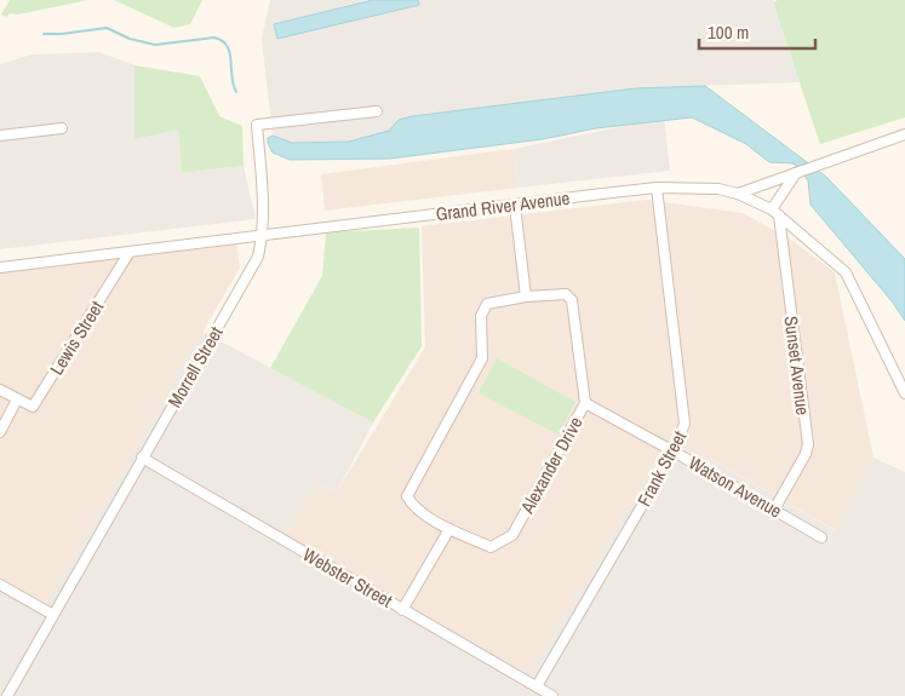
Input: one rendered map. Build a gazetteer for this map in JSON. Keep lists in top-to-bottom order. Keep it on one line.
{"streets":{"street":["Grand River Avenue","Lewis Street","Sunset Avenue","Morrell Street","Alexander Drive","Frank Street","Watson Avenue","Webster Street"]},"crossings":[["Grand River Avenue","Lewis Street"],["Grand River Avenue","Sunset Avenue"],["Grand River Avenue","Morrell Street"],["Grand River Avenue","Frank Street"],["Sunset Avenue","Watson Avenue"],["Morrell Street","Webster Street"],["Alexander Drive","Watson Avenue"],["Frank Street","Watson Avenue"],["Frank Street","Webster Street"]],"scale_bar":"100 m"}
